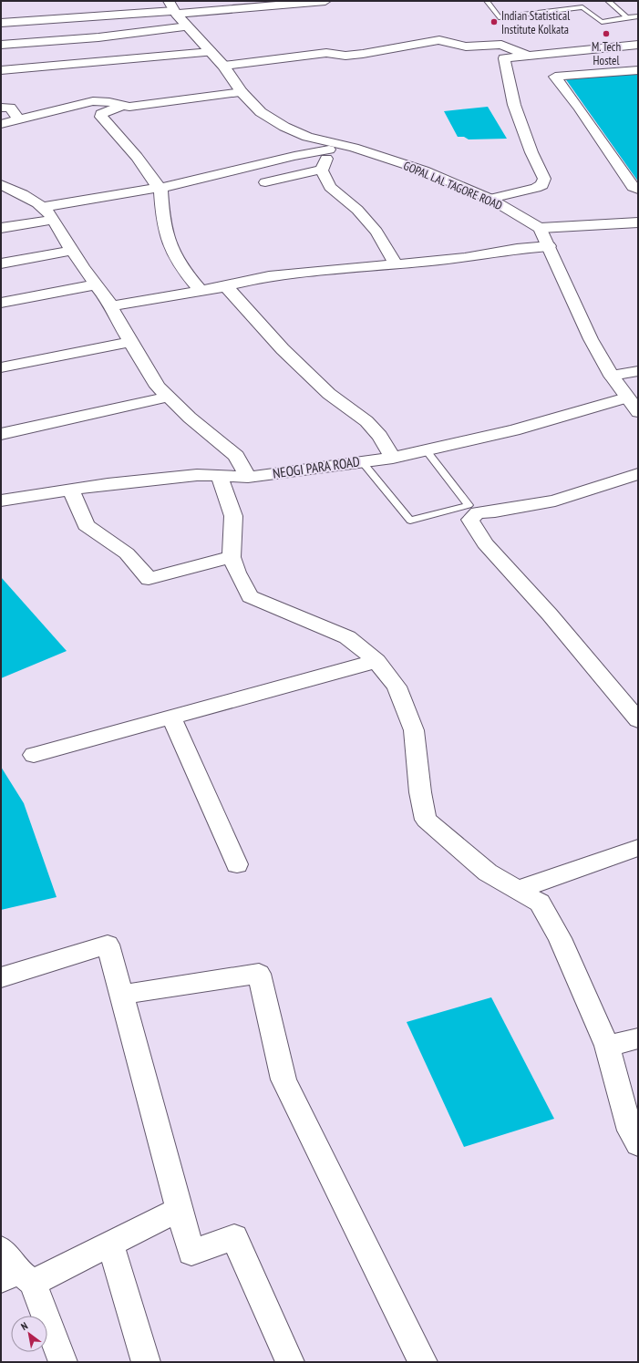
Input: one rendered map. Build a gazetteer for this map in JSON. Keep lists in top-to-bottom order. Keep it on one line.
{"streets":{"street":["GOPAL LAL TAGORE ROAD","NEOGI PARA ROAD"]},"places":["Indian Statistical Institute Kolkata","M. Tech Hostel"],"north":"top left"}
